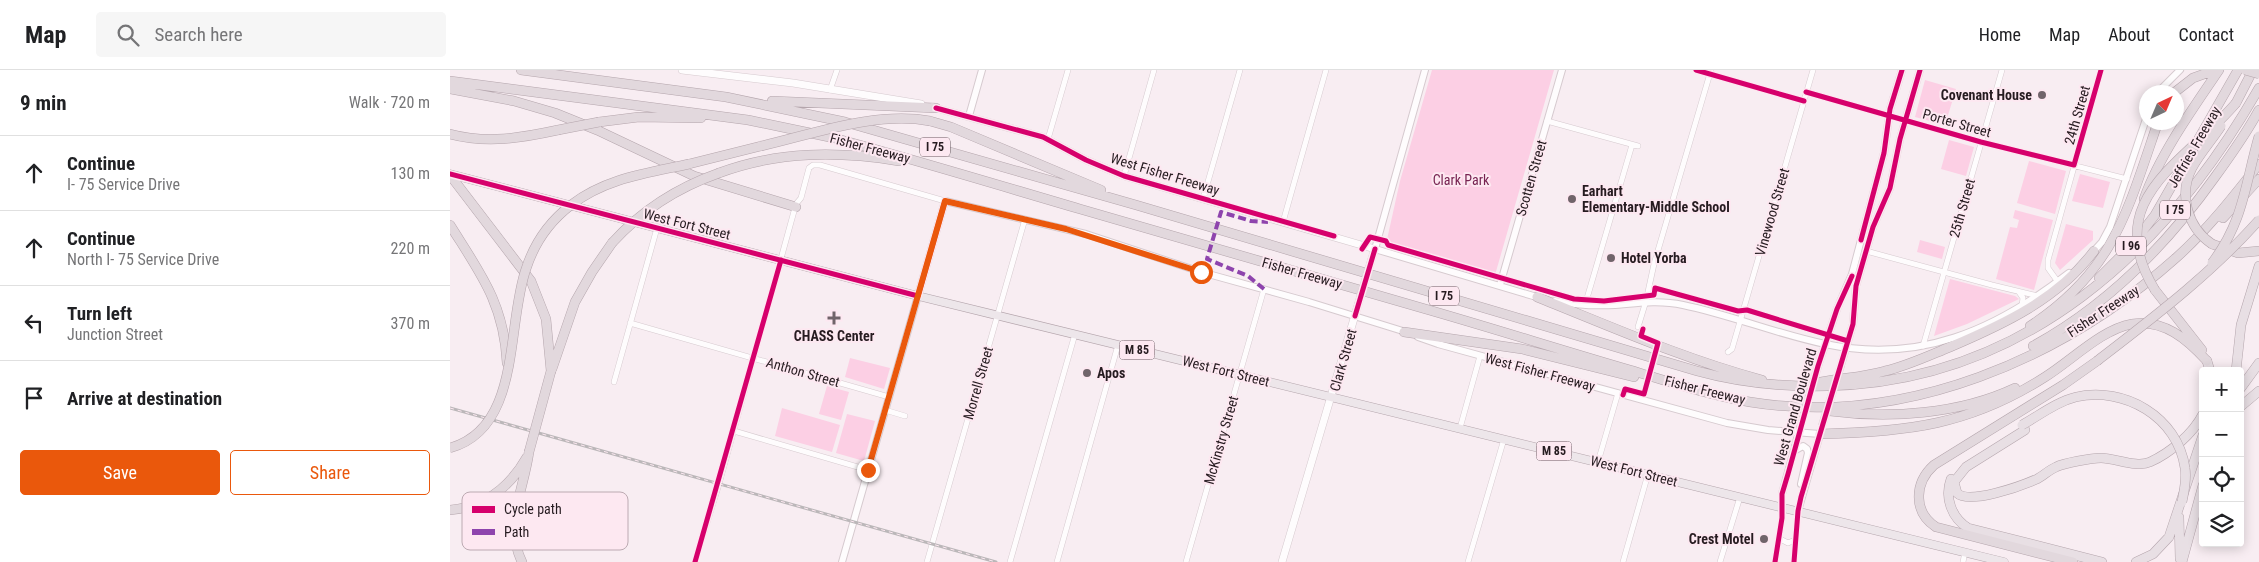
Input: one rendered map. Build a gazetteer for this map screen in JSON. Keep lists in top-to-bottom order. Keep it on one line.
{"streets":{"highway":["I 75","Jeffries Freeway","Fisher Freeway","I 96"],"main road":["West Fisher Freeway","West Fort Street","M 85","Clark Street"],"street":["24th Street","Porter Street","Scotten Street","25th Street","Vinewood Street","Anthon Street","Morrell Street","West Grand Boulevard","McKinstry Street"]},"crossings":[["24th Street","Porter Street"],["24th Street","West Fisher Freeway"],["Porter Street","West Fisher Freeway"],["Porter Street","25th Street"],["Porter Street","Vinewood Street"],["Porter Street","West Grand Boulevard"],["Jeffries Freeway","Fisher Freeway"],["West Fisher Freeway","Scotten Street"],["West Fisher Freeway","25th Street"],["West Fisher Freeway","Vinewood Street"],["West Fisher Freeway","Clark Street"],["West Fisher Freeway","Morrell Street"],["West Fisher Freeway","West Grand Boulevard"],["West Fisher Freeway","McKinstry Street"],["West Fort Street","Clark Street"],["West Fort Street","Morrell Street"],["West Fort Street","West Grand Boulevard"],["West Fort Street","McKinstry Street"]],"parks":["Clark Park"],"places":{"other":["Covenant House","Earhart Elementary-Middle School","Hotel Yorba","Apos","Crest Motel"],"health":["CHASS Center"]},"legend":["Cycle path","Path"],"north":"top right","page":{"header":"Map","search":"Search here","nav":["Home","Map","About","Contact"],"heading":["9 min","Walk · 720 m"],"list":[["Continue","I- 75 Service Drive","130 m"],["Continue","North I- 75 Service Drive","220 m"],["Turn left","Junction Street","370 m"],"Arrive at destination"],"map_buttons":["+","−"],"buttons":["Save","Share"]}}
